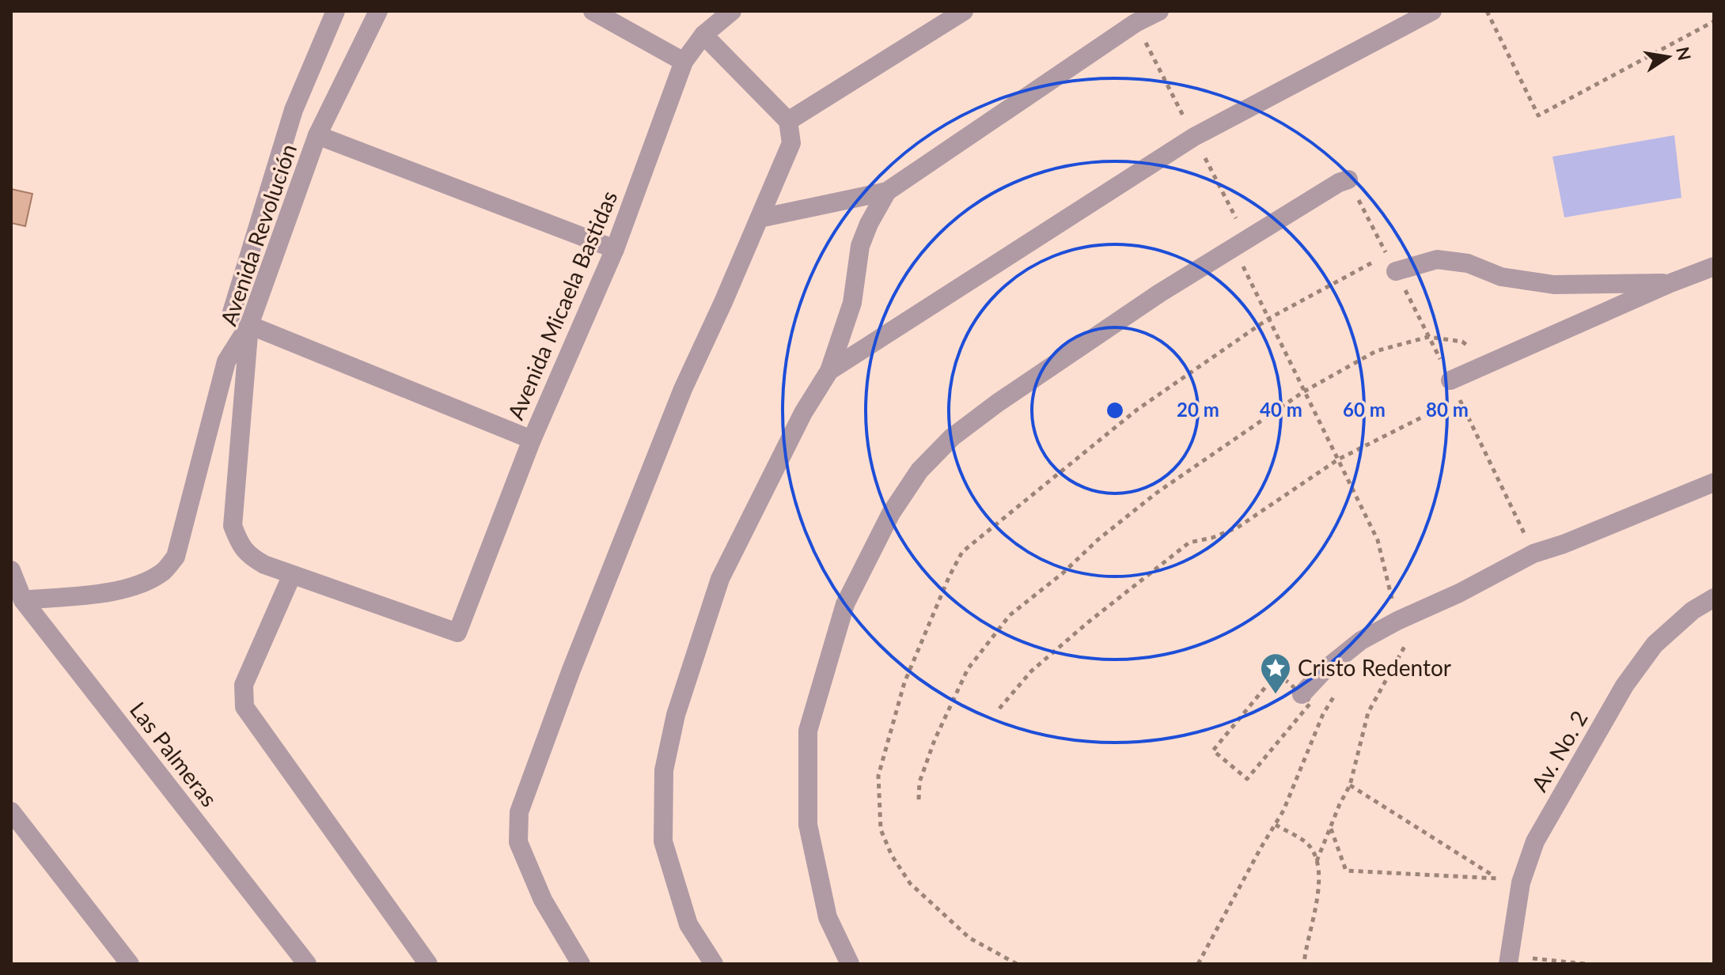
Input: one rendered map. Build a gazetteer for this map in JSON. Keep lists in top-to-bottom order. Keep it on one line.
{"streets":{"street":["Avenida Revolución","Avenida Micaela Bastidas","Av. No. 2","Las Palmeras"]},"crossings":[["Avenida Revolución","Avenida Micaela Bastidas"]],"places":{"place":["Cristo Redentor"]},"north":"right","rings":["20 m","40 m","60 m","80 m"]}
